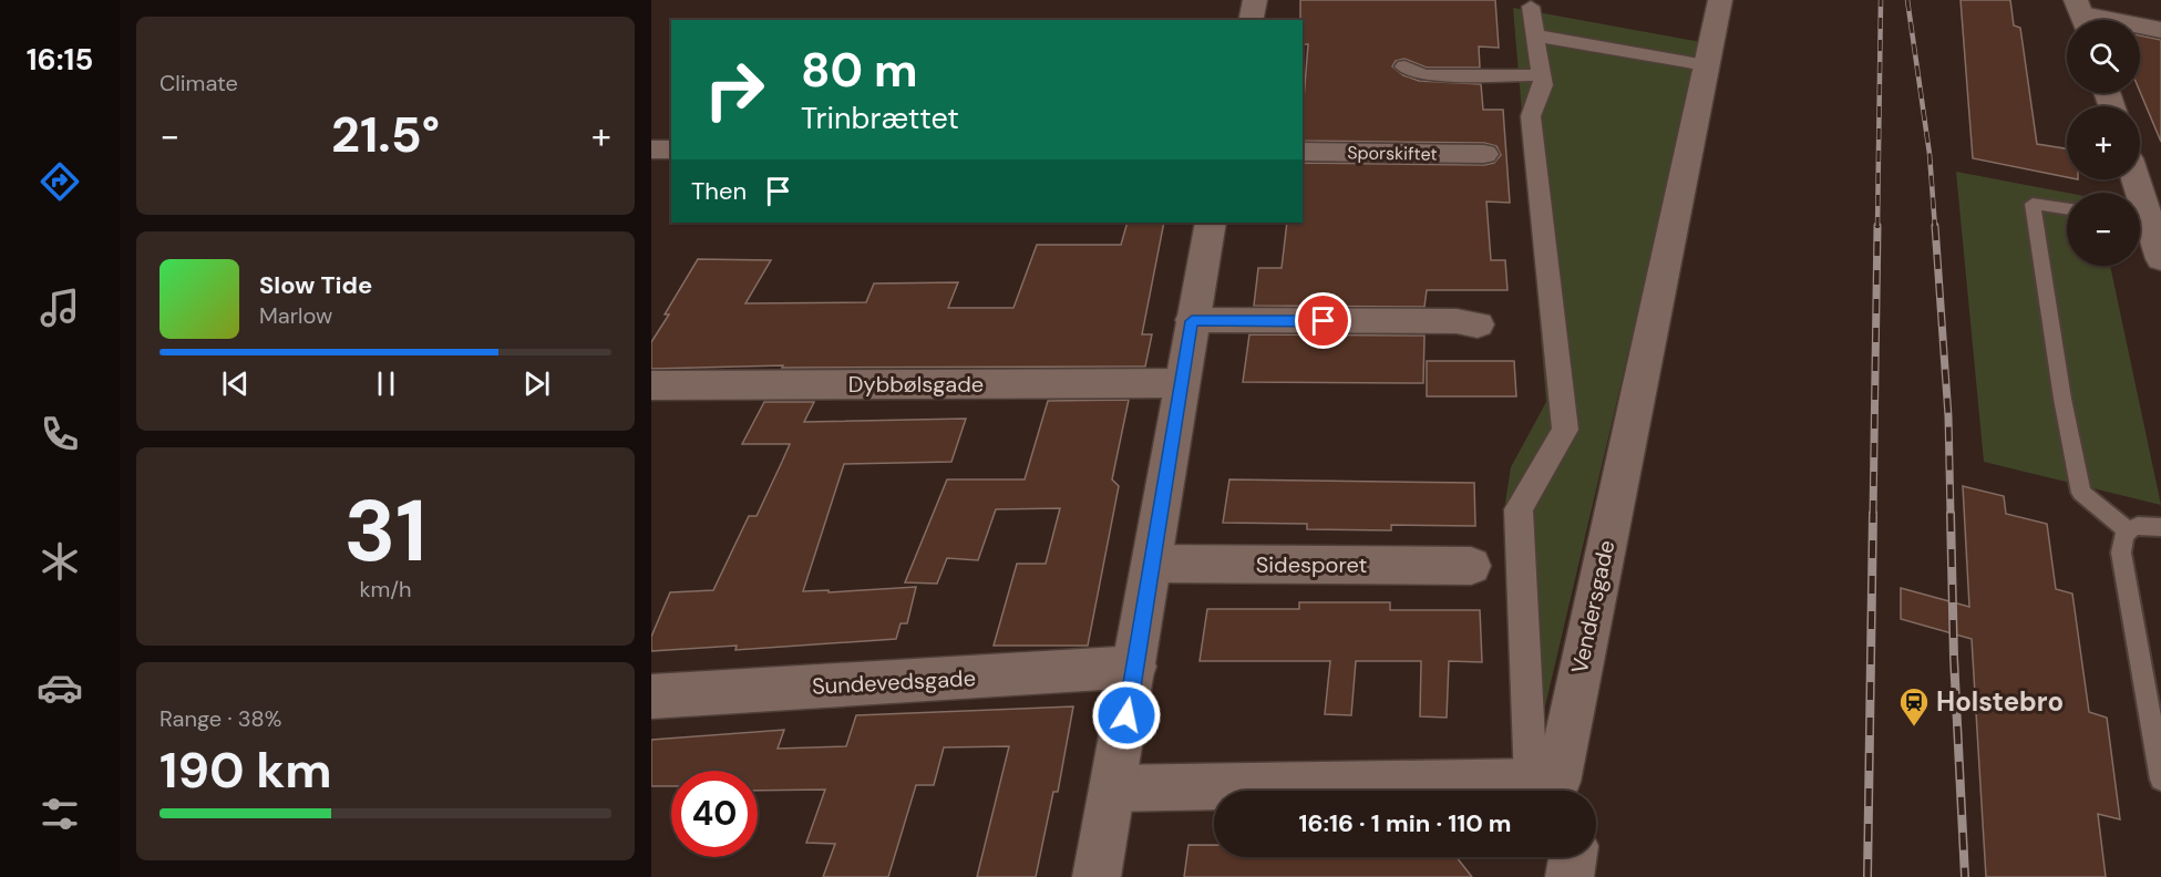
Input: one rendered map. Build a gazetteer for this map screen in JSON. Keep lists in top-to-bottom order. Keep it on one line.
{"streets":{"street":["Sporskiftet","Dybbølsgade","Sidesporet","Vendersgade","Sundevedsgade"]},"places":{"station":["Holstebro"]},"page":{"tabs":"16:15","tile":["Climate",["31","km/h"],["Range · 38%","190 km"]],"map_buttons":["+","−"],"turn":["80 m","Trinbrættet"],"heat":["−","21.5°","+"],"then":"Then","song":["Slow Tide","Marlow"],"limit":"40","trip":"16:16 · 1 min · 110 m"}}
